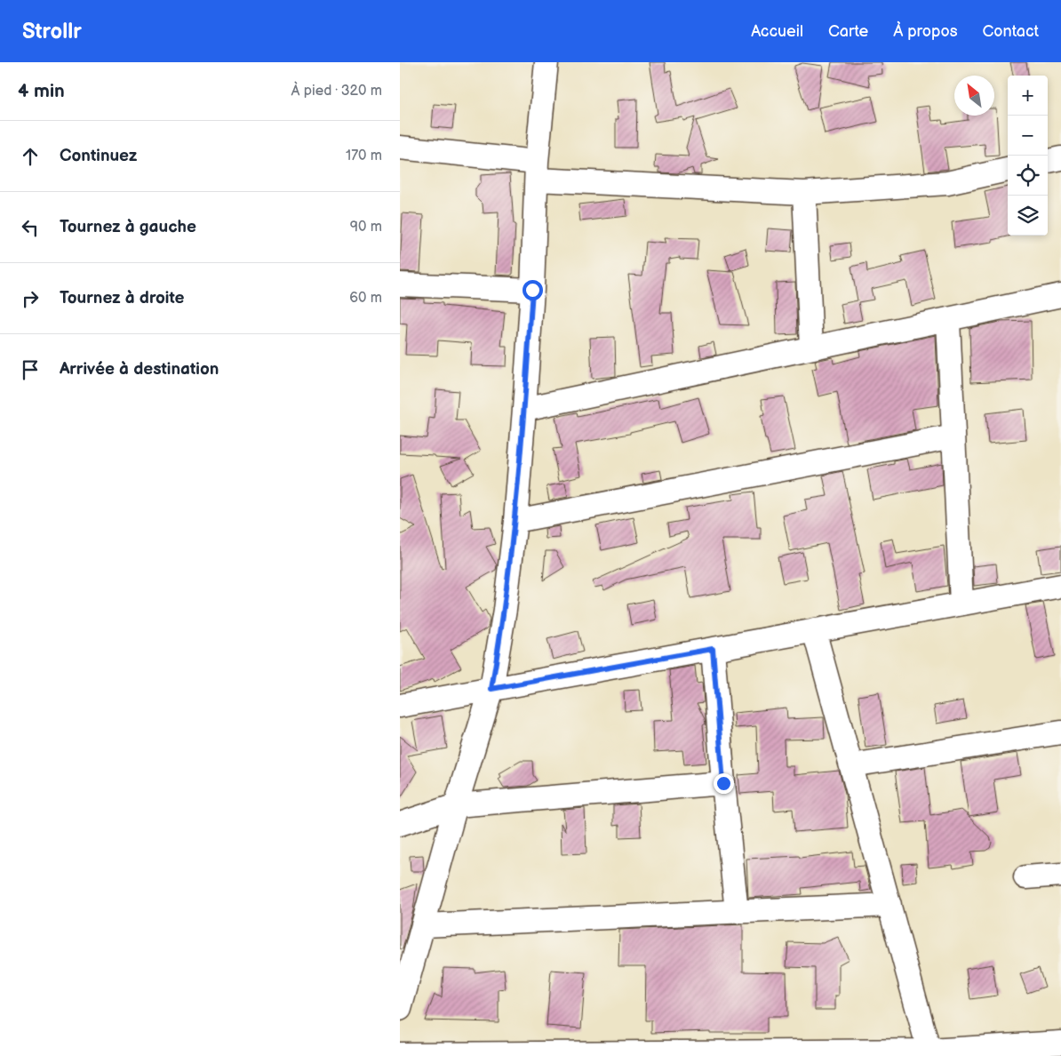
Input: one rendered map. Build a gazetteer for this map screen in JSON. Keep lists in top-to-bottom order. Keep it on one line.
{"north":"top left","page":{"header":"Strollr","nav":["Accueil","Carte","À propos","Contact"],"heading":["4 min","À pied · 320 m"],"map_buttons":["+","−"],"list":[["Continuez","170 m"],["Tournez à gauche","90 m"],["Tournez à droite","60 m"],"Arrivée à destination"]}}
